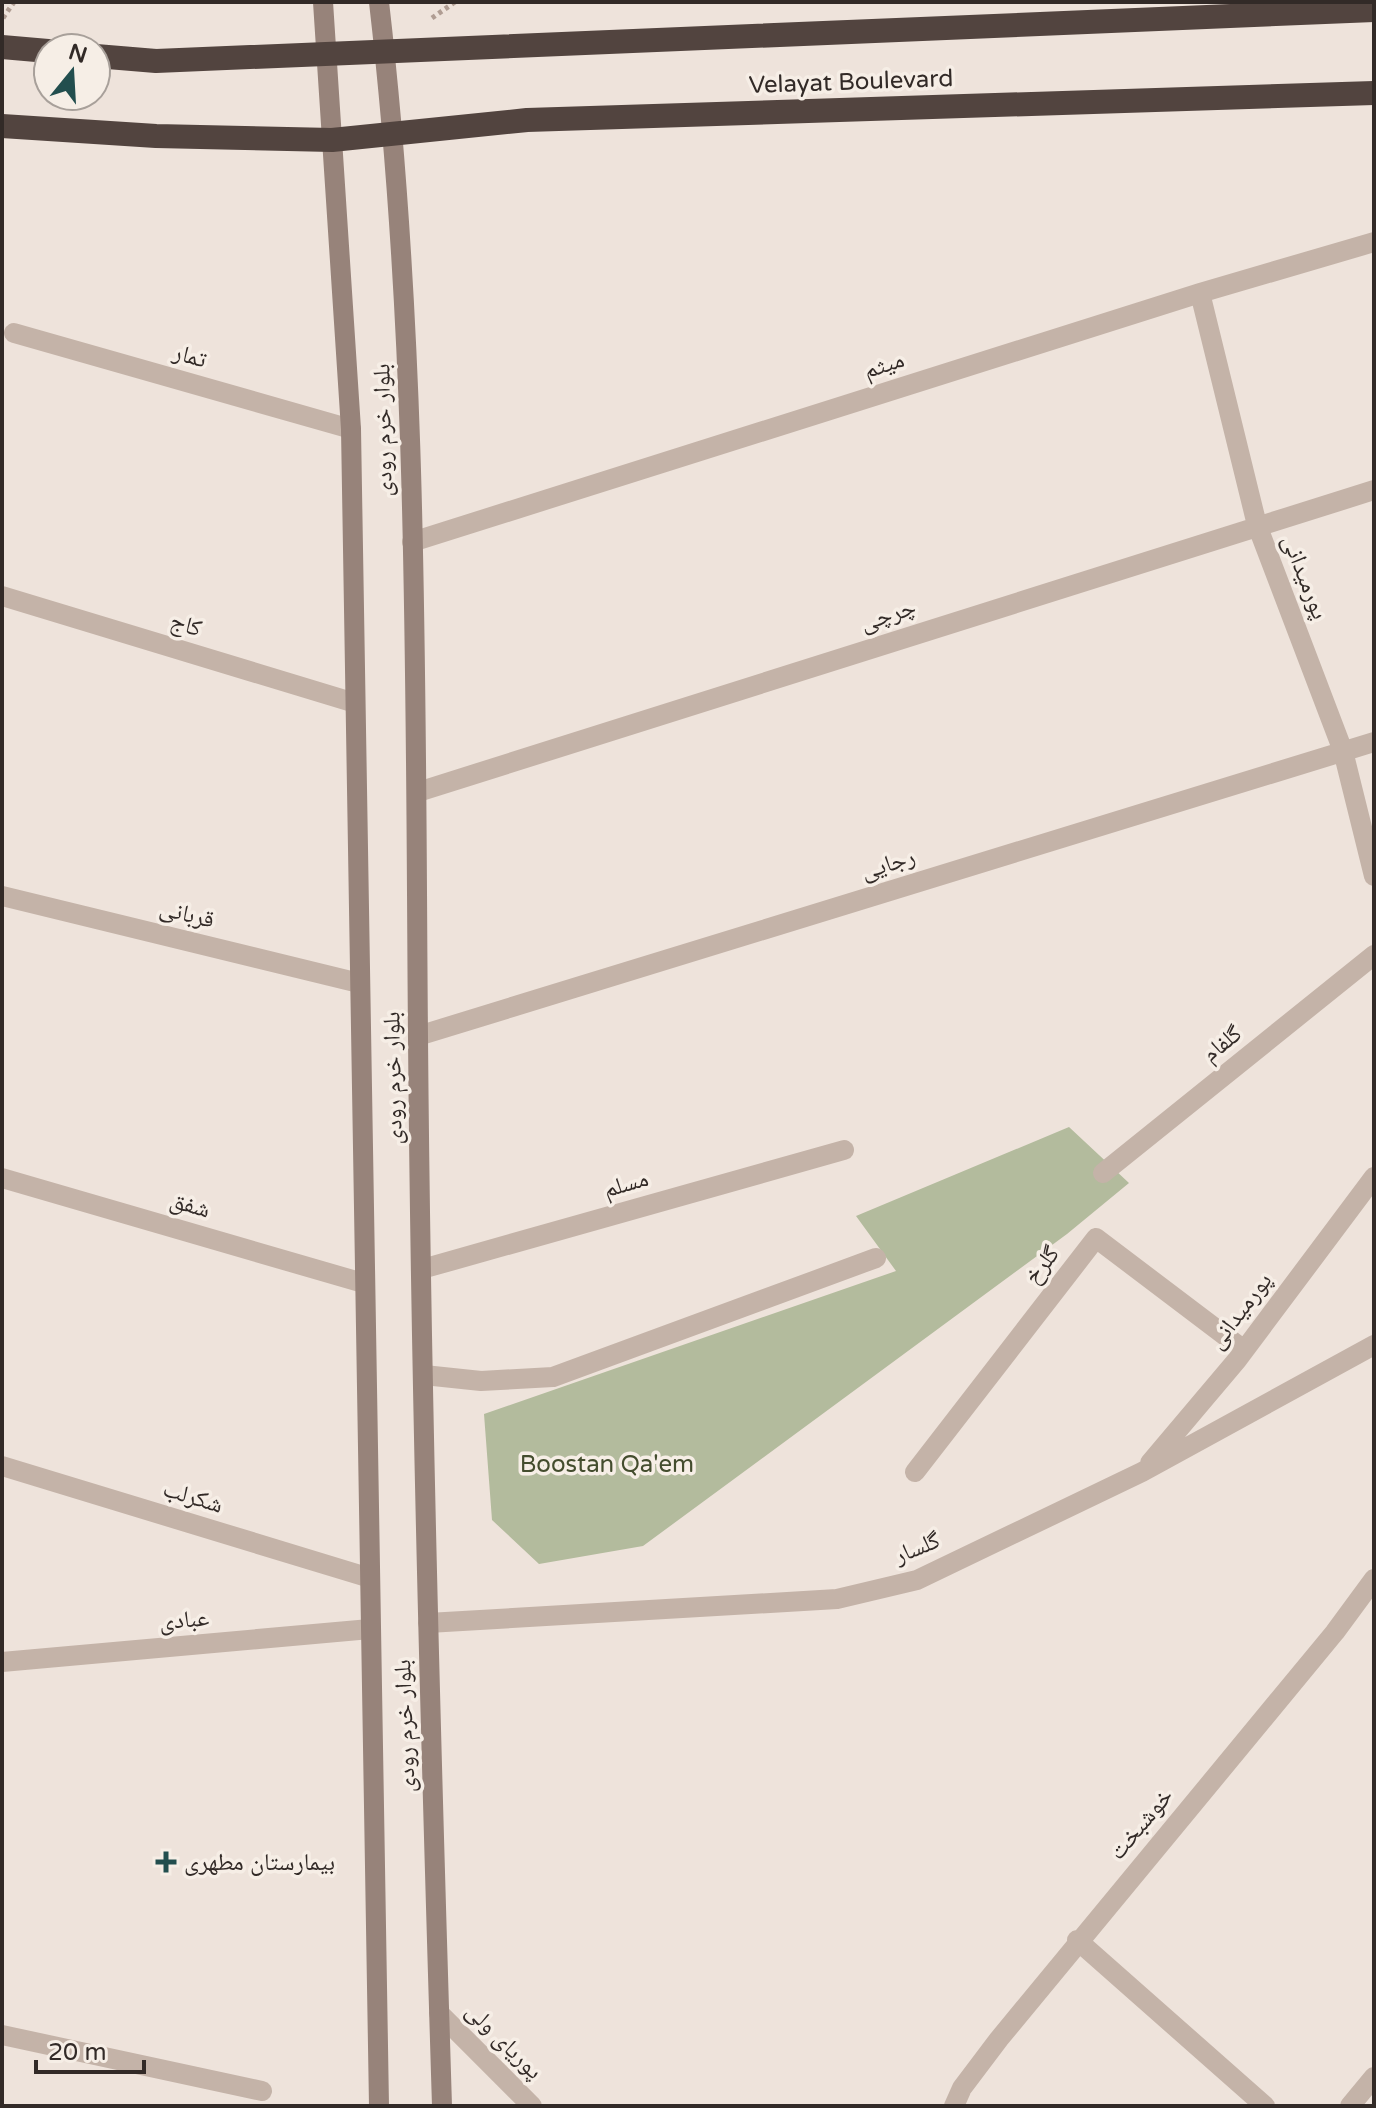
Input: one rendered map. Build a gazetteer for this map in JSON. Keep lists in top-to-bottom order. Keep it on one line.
{"streets":{"highway":["Velayat Boulevard"],"main road":["بلوار خرم رودی"],"street":["تمار","میثم","پورمیدانی","چرچی","کاج","رجایی","قربانی","گلفام","مسلم","شفق","گلرخ","شکرلب","گلسار","عبادی","خوشبخت","پوریای ولی"]},"crossings":[["Velayat Boulevard","بلوار خرم رودی"],["تمار","بلوار خرم رودی"],["میثم","بلوار خرم رودی"],["میثم","پورمیدانی"],["بلوار خرم رودی","چرچی"],["بلوار خرم رودی","کاج"],["بلوار خرم رودی","رجایی"],["بلوار خرم رودی","قربانی"],["بلوار خرم رودی","مسلم"],["بلوار خرم رودی","شفق"],["بلوار خرم رودی","شکرلب"],["بلوار خرم رودی","گلسار"],["بلوار خرم رودی","عبادی"],["بلوار خرم رودی","پوریای ولی"],["پورمیدانی","چرچی"],["پورمیدانی","رجایی"],["پورمیدانی","گلرخ"],["پورمیدانی","گلسار"]],"parks":["Boostan Qa'em"],"places":{"health":["بیمارستان مطهری"]},"scale_bar":"20 m","north":"top"}
